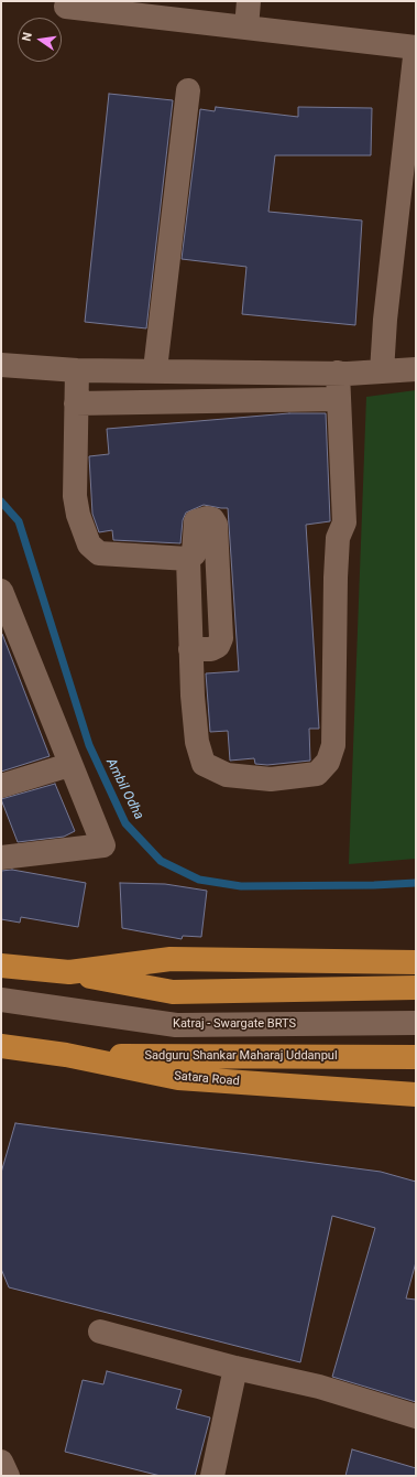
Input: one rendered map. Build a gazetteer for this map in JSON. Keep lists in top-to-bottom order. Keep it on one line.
{"streets":{"highway":["Sadguru Shankar Maharaj Uddanpul","Satara Road"],"street":["Katraj - Swargate BRTS"]},"crossings":[["Sadguru Shankar Maharaj Uddanpul","Satara Road"]],"water":["Ambil Odha"],"north":"left"}
